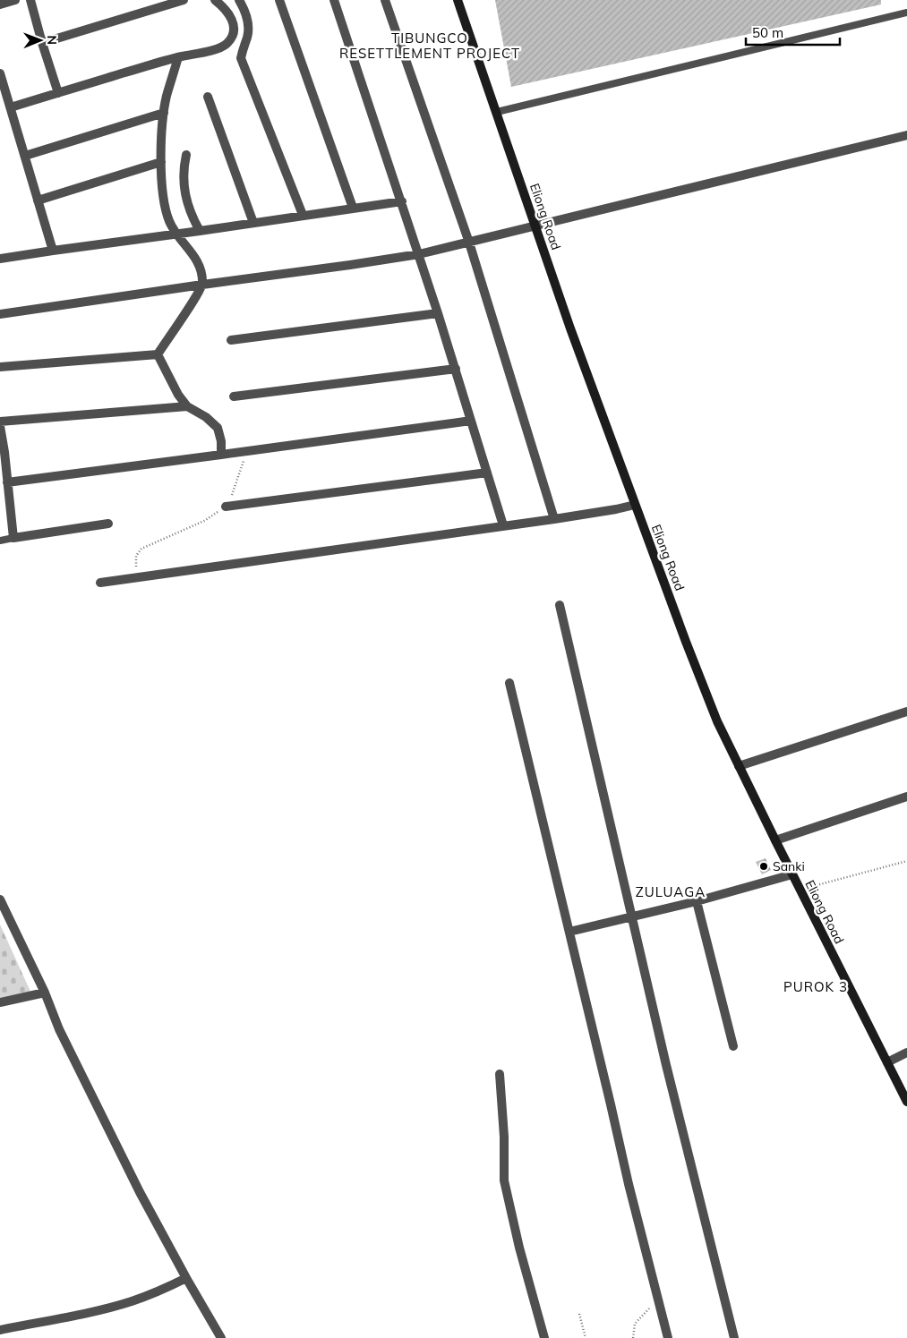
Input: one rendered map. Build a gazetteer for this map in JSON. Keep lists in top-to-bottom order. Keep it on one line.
{"streets":{"main road":["Eliong Road"]},"districts":["TIBUNGCO RESETTLEMENT PROJECT","ZULUAGA","PUROK 3"],"places":["Sanki"],"scale_bar":"50 m","north":"right"}
